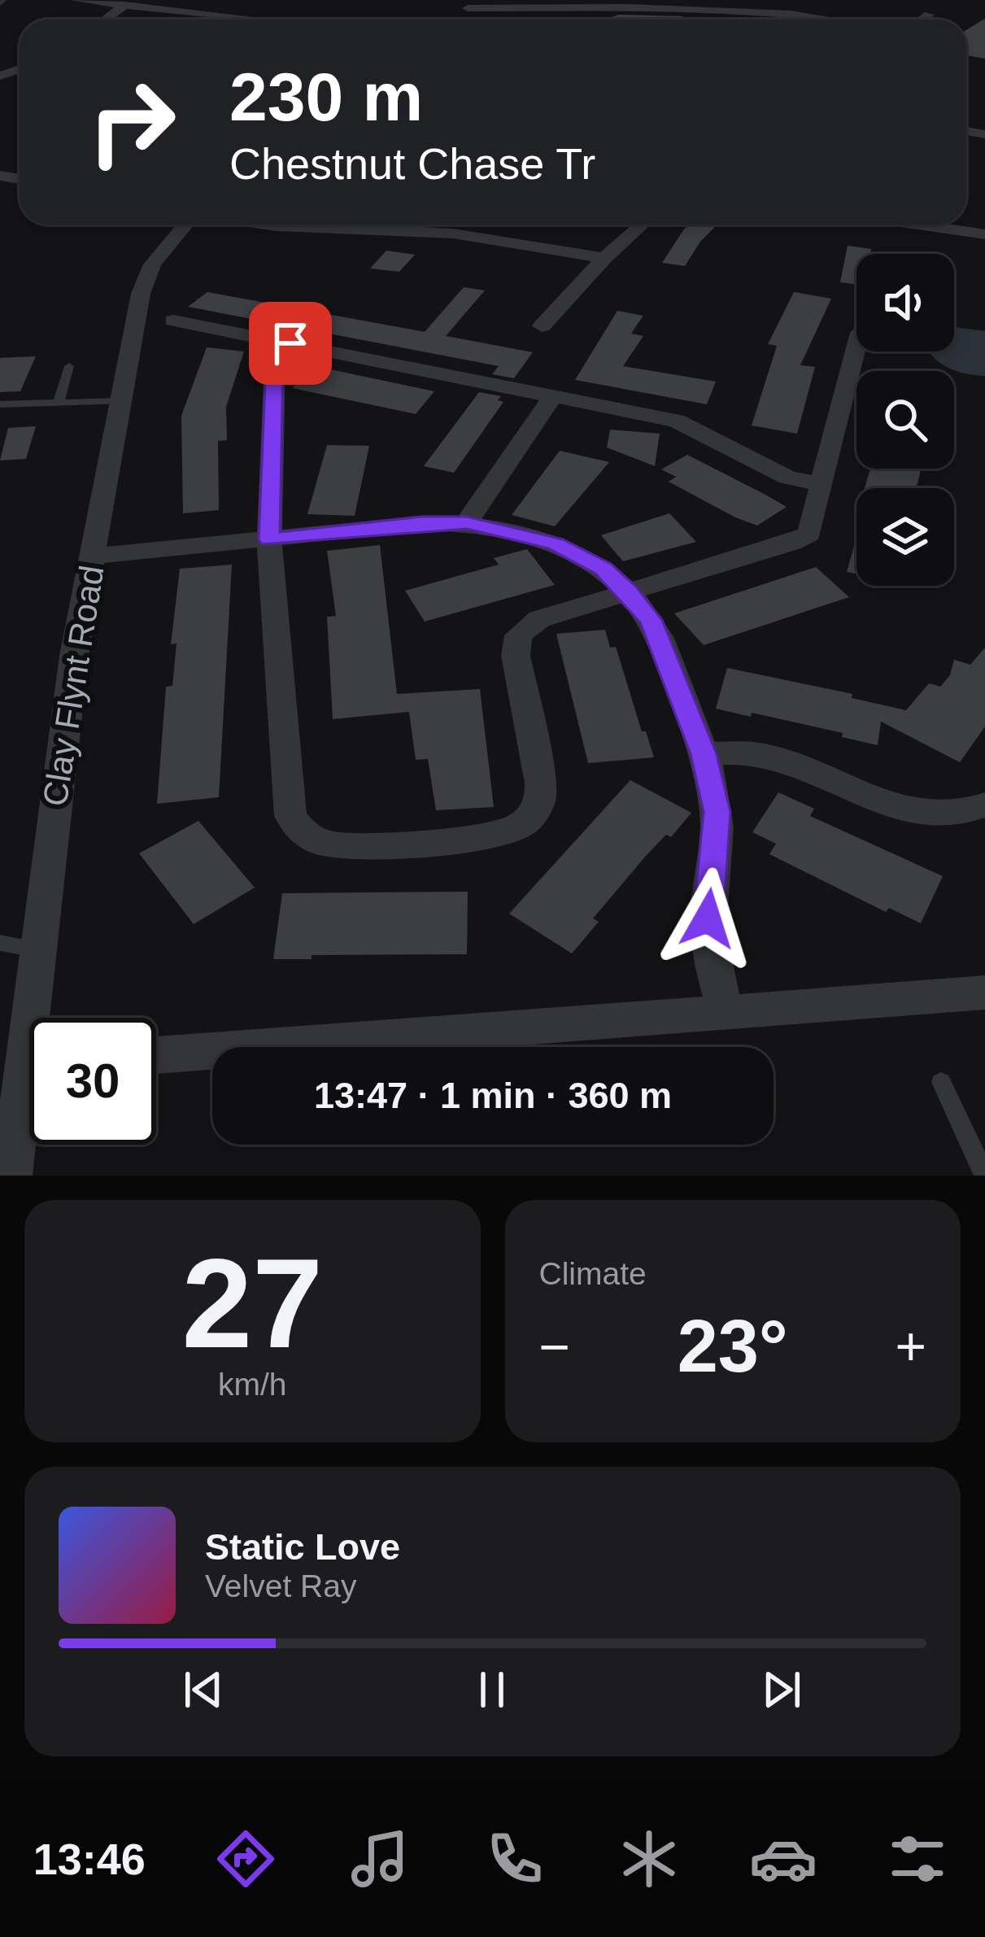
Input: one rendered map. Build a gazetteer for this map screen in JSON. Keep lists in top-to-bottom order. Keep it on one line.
{"streets":{"street":["Clay Flynt Road"]},"page":{"turn":["230 m","Chestnut Chase Tr"],"limit":"30","trip":"13:47 · 1 min · 360 m","tile":[["27","km/h"],"Climate"],"heat":["−","23°","+"],"song":["Static Love","Velvet Ray"],"tabs":"13:46"}}
